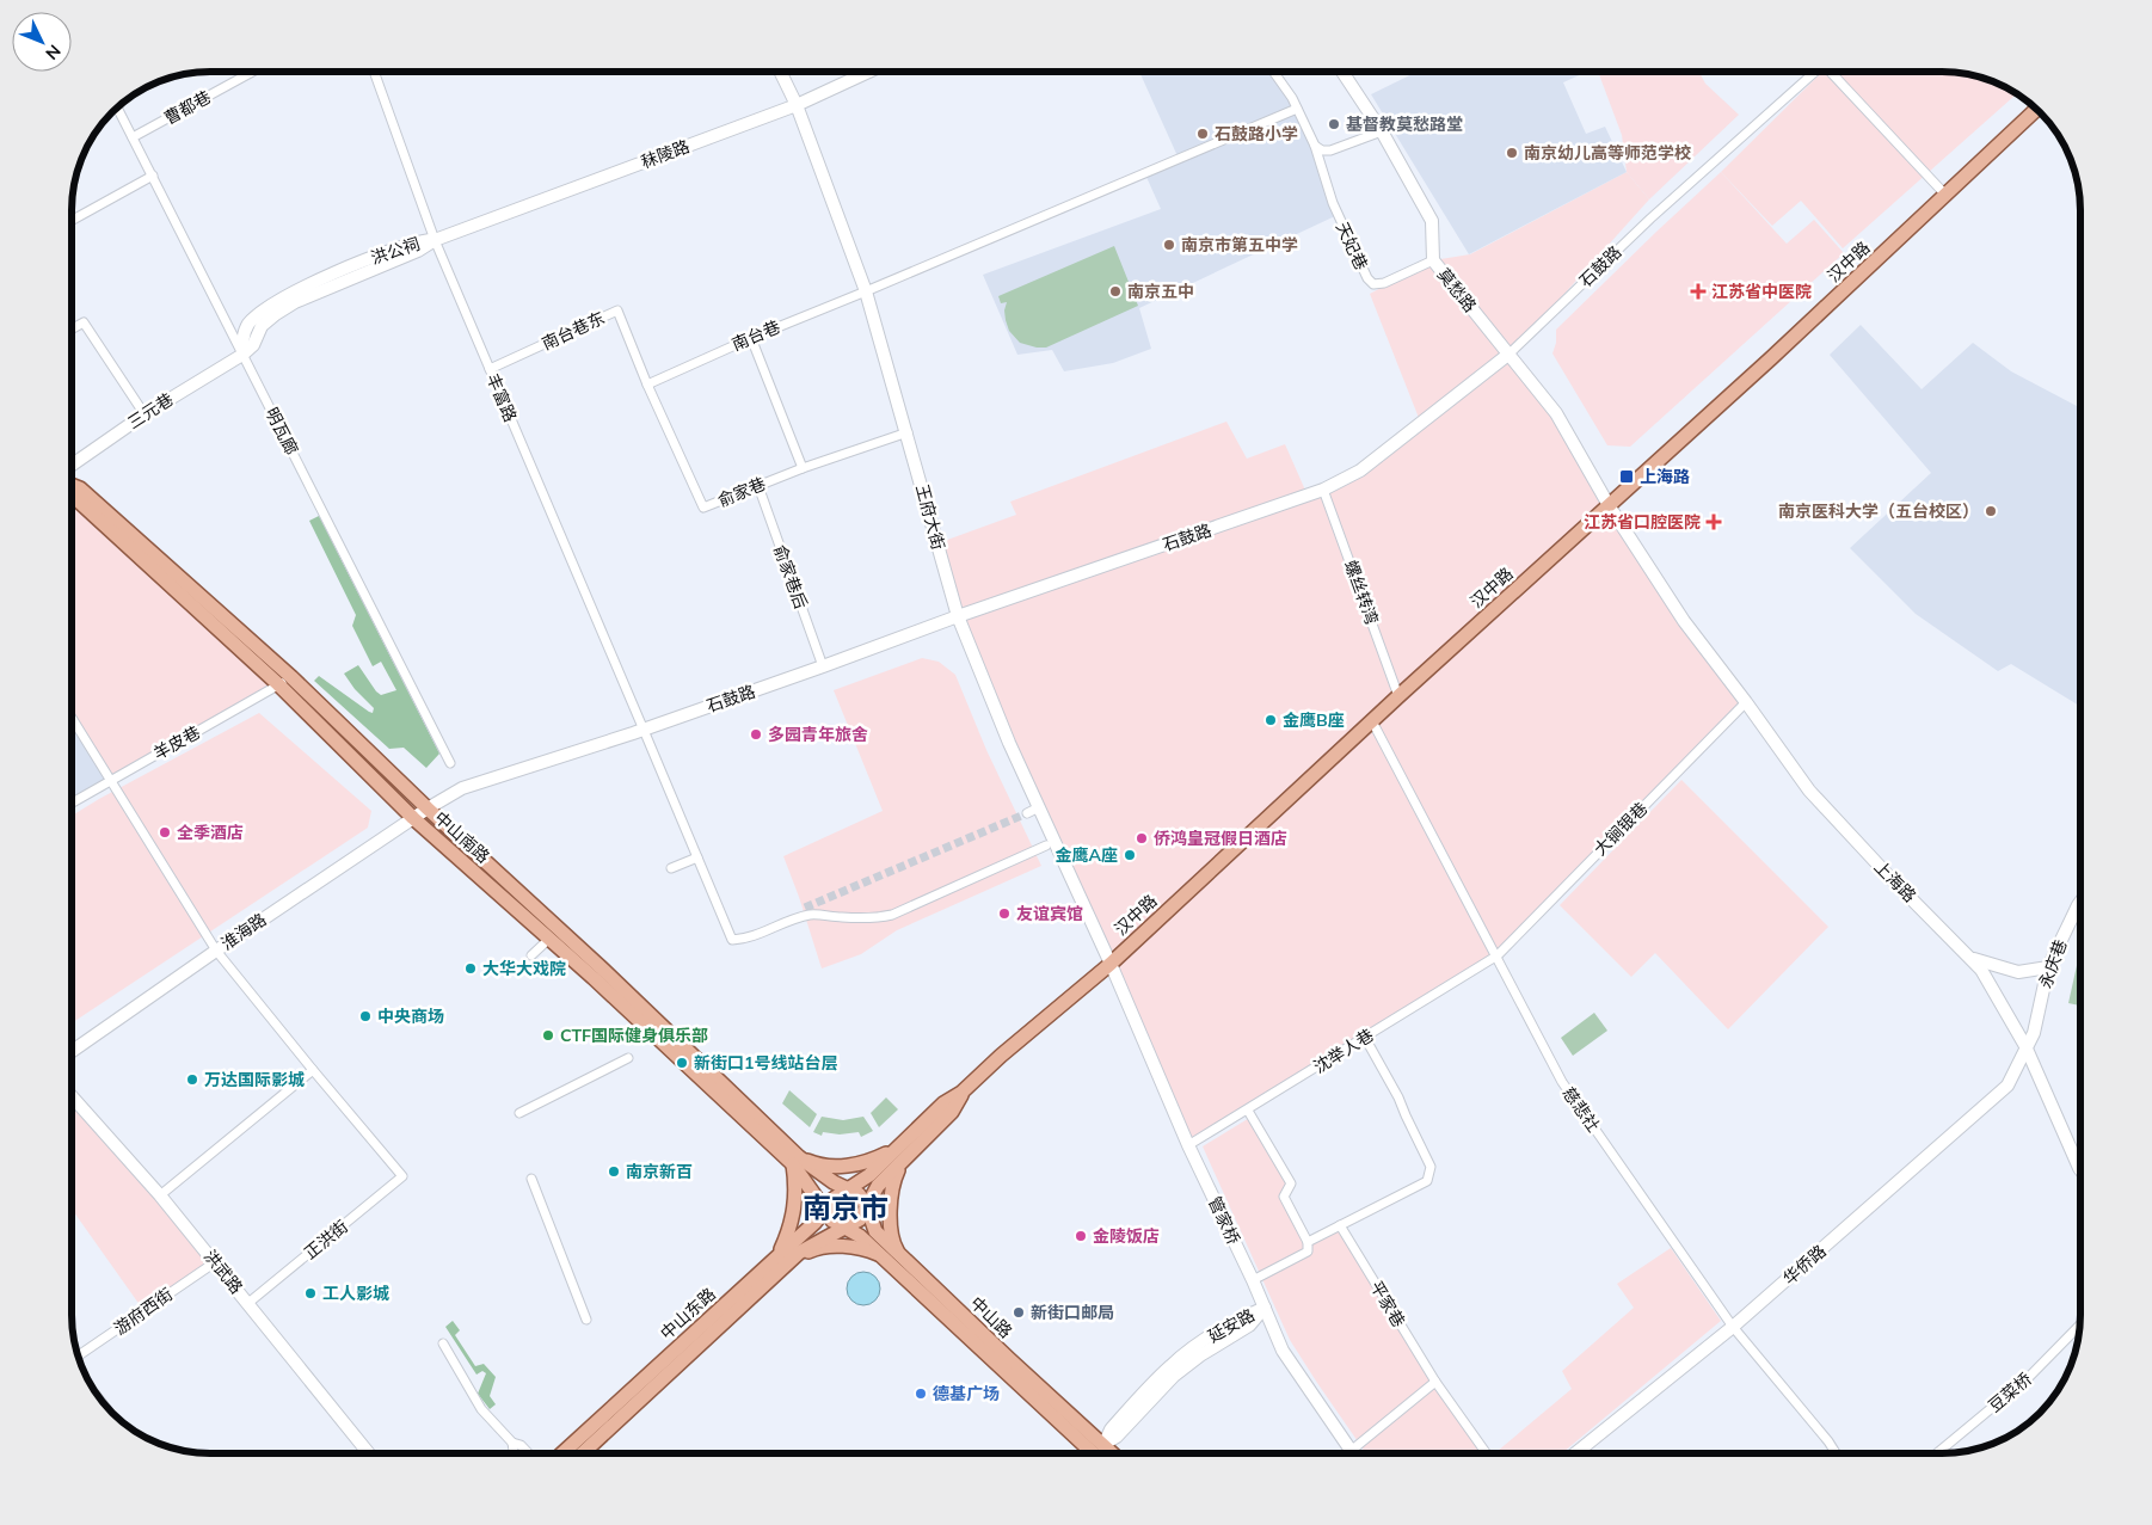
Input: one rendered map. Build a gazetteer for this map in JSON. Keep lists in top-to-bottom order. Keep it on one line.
{"streets":{"main road":["汉中路","中山南路","中山东路","中山路"],"street":["曹都巷","秣陵路","天妃巷","洪公祠","石鼓路","莫愁路","南台巷东","南台巷","丰富路","三元巷","明瓦廊","俞家巷","王府大街","俞家巷后","螺丝转湾","羊皮巷","大锏银巷","上海路","淮海路","永庆巷","沈举人巷","慈悲社","管家桥","正洪街","华侨路","洪武路","平家巷","游府西街","延安路","豆菜桥"]},"crossings":[["曹都巷","明瓦廊"],["秣陵路","洪公祠"],["秣陵路","丰富路"],["秣陵路","王府大街"],["天妃巷","莫愁路"],["洪公祠","丰富路"],["洪公祠","三元巷"],["洪公祠","明瓦廊"],["汉中路","莫愁路"],["汉中路","王府大街"],["汉中路","螺丝转湾"],["汉中路","中山南路"],["汉中路","上海路"],["汉中路","慈悲社"],["汉中路","管家桥"],["汉中路","中山东路"],["汉中路","中山路"],["石鼓路","莫愁路"],["石鼓路","丰富路"],["石鼓路","王府大街"],["石鼓路","俞家巷后"],["石鼓路","螺丝转湾"],["石鼓路","中山南路"],["石鼓路","淮海路"],["莫愁路","上海路"],["南台巷东","南台巷"],["南台巷东","丰富路"],["南台巷东","俞家巷"],["南台巷","俞家巷"],["南台巷","王府大街"],["三元巷","明瓦廊"],["俞家巷","王府大街"],["俞家巷","俞家巷后"],["王府大街","管家桥"],["羊皮巷","中山南路"],["大锏银巷","上海路"],["大锏银巷","沈举人巷"],["大锏银巷","慈悲社"],["中山南路","淮海路"],["中山南路","中山东路"],["中山南路","中山路"],["上海路","永庆巷"],["上海路","华侨路"],["永庆巷","华侨路"],["沈举人巷","慈悲社"],["沈举人巷","管家桥"],["慈悲社","华侨路"],["管家桥","延安路"],["正洪街","洪武路"],["洪武路","游府西街"],["中山东路","中山路"],["中山路","延安路"]],"districts":["南京市"],"places":{"other":["基督教莫愁路堂","石鼓路小学","南京幼儿高等师范学校","南京市第五中学","南京五中","南京医科大学（五台校区）","金鹰B座","多园青年旅舍","全季酒店","侨鸿皇冠假日酒店","金鹰A座","友谊宾馆","大华大戏院","中央商场","CTF国际健身俱乐部","新街口1号线站台层","万达国际影城","南京新百","金陵饭店","工人影城","新街口邮局","德基广场"],"health":["江苏省中医院","江苏省口腔医院"],"transit":["上海路"]},"north":"bottom right"}
